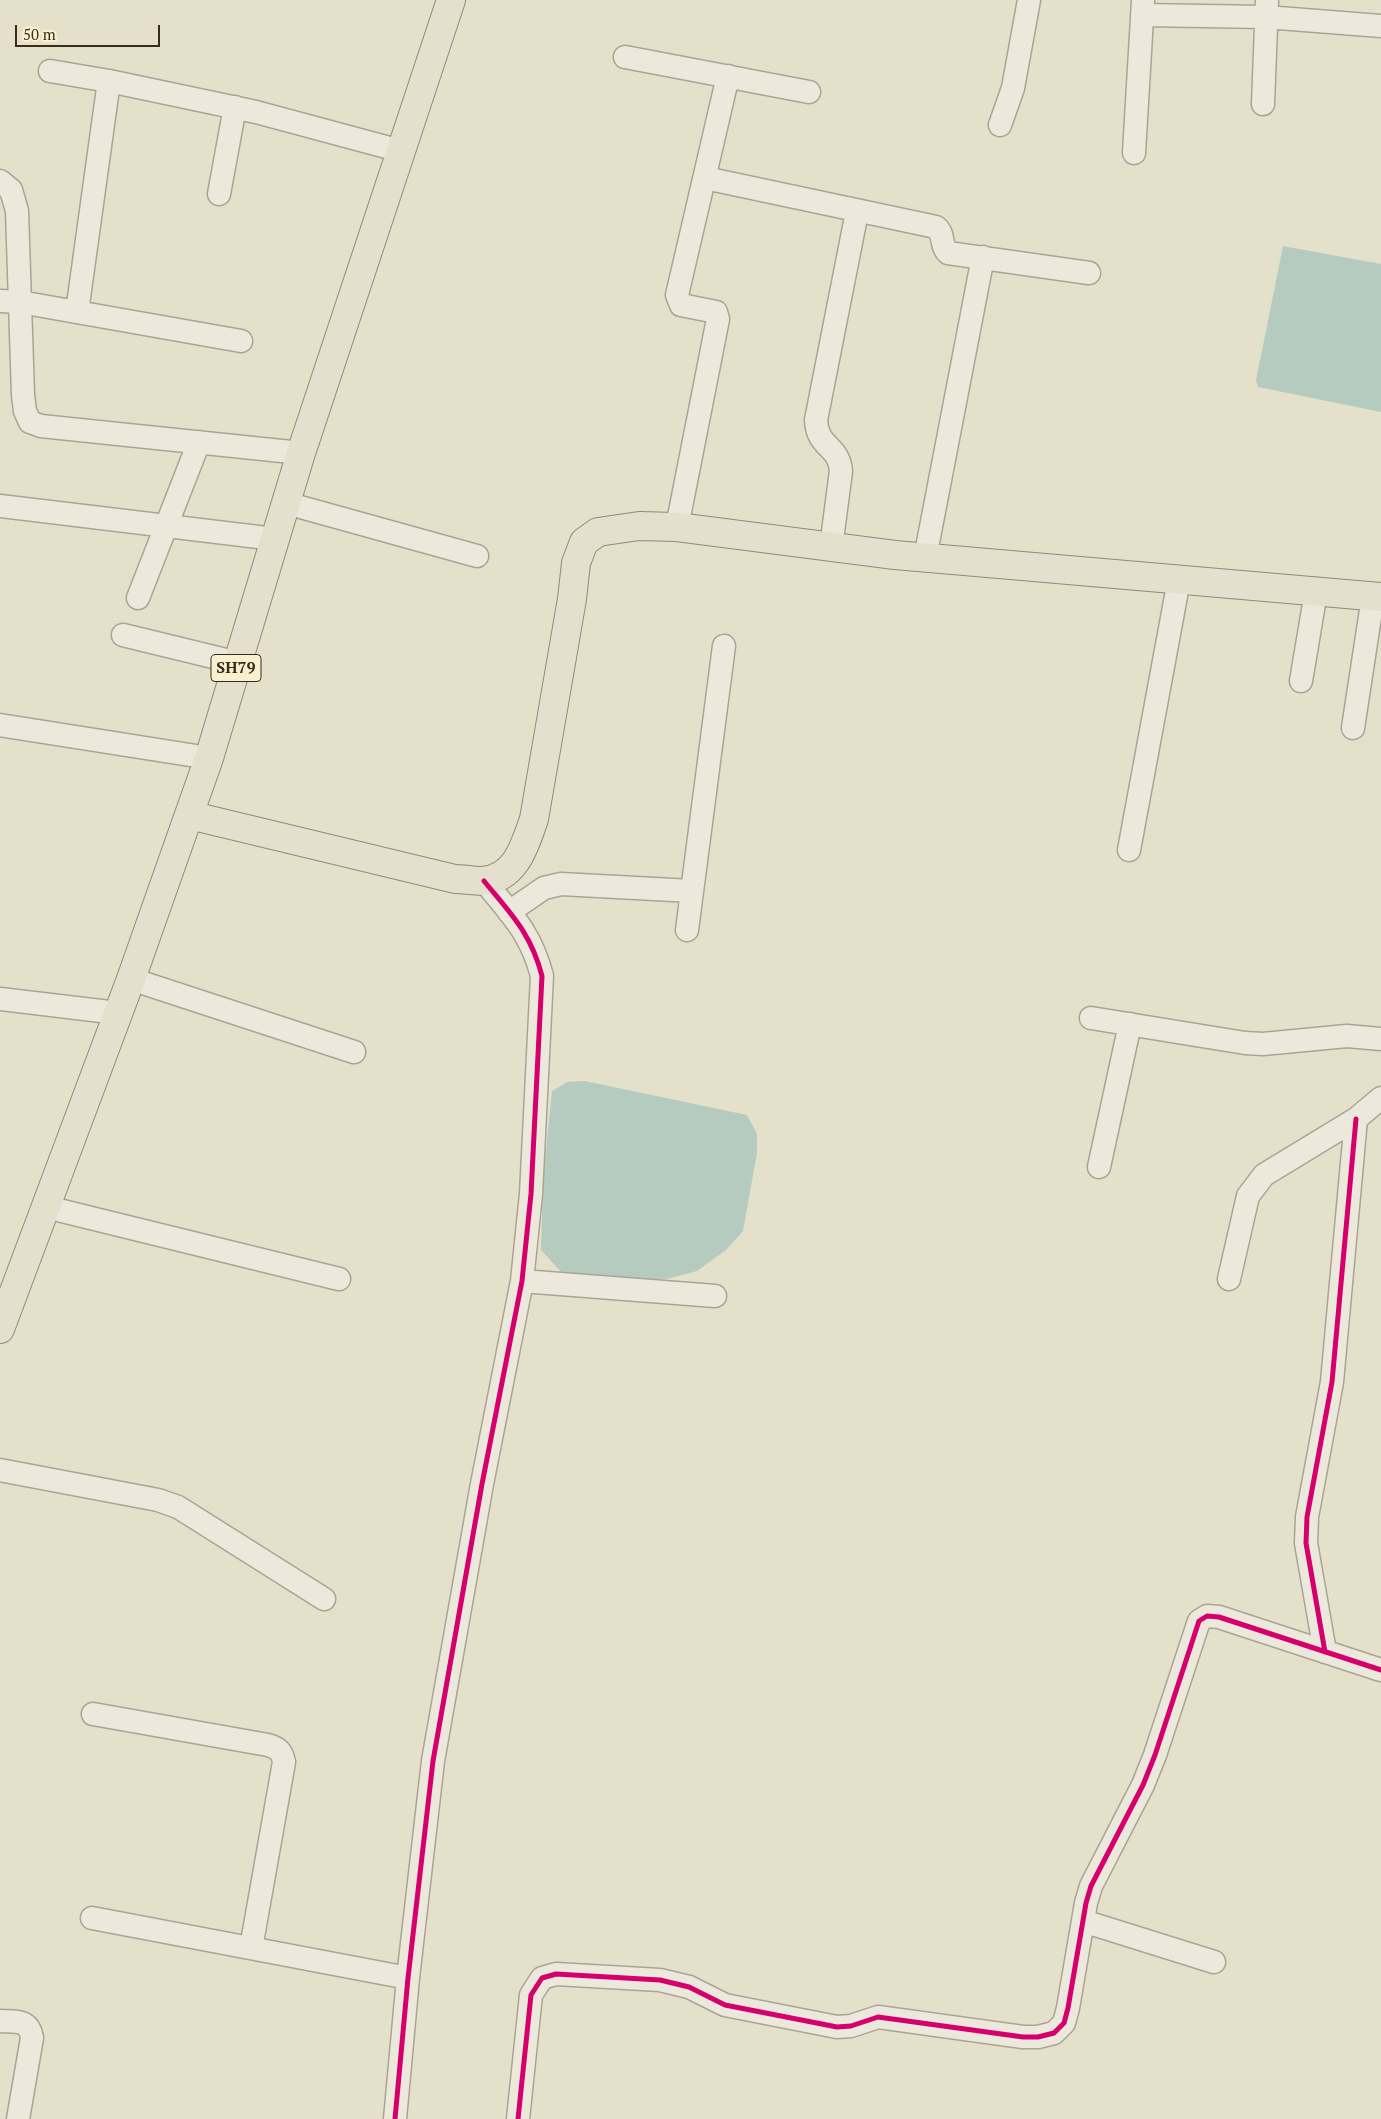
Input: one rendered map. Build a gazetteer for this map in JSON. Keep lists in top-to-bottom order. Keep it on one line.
{"streets":{"main road":["SH79"]},"scale_bar":"50 m"}
